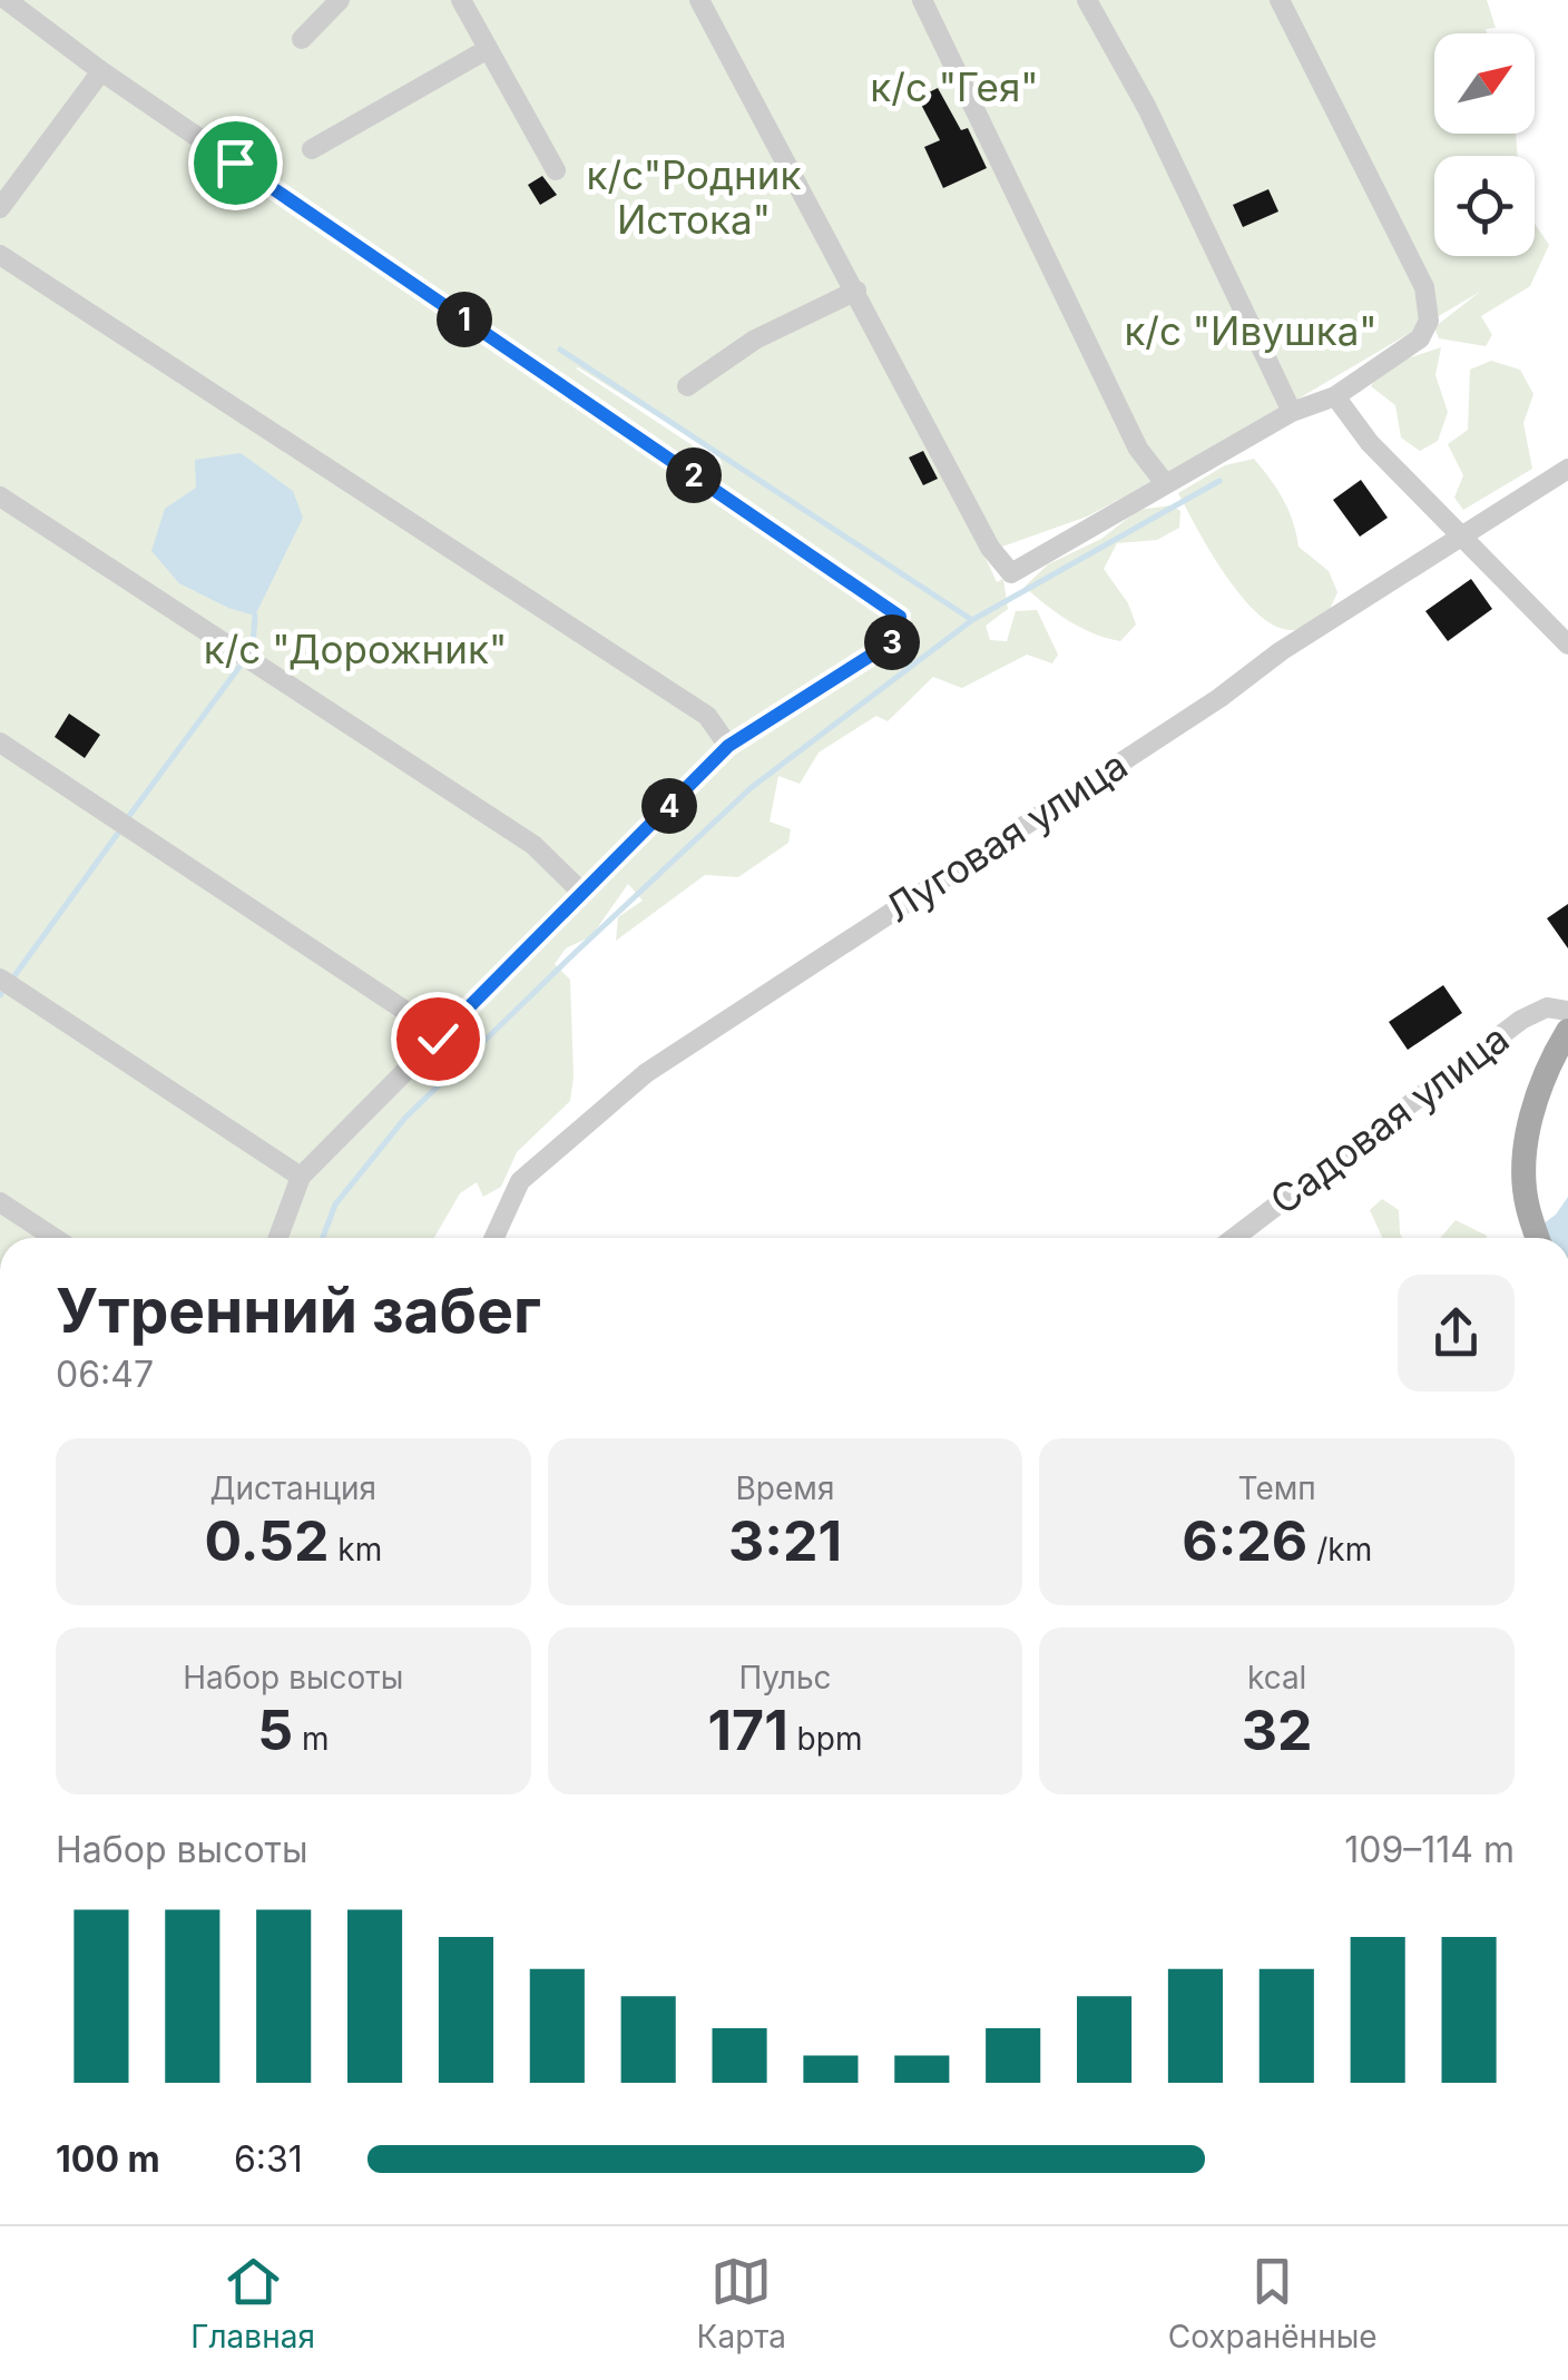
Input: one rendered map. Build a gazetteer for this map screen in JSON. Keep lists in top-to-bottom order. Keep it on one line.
{"streets":{"street":["Луговая улица","Садовая улица"]},"parks":["к/с \"Гея\"","к/с\"Родник Истока\"","к/с \"Ивушка\"","к/с \"Дорожник\""],"north":"top right","page":{"pins":["1","2","3","4"],"heading":["Утренний забег","06:47"],"stats":[["Дистанция","0.52 km"],["Время","3:21"],["Темп","6:26 /km"],["Набор высоты","5 m"],["Пульс","171 bpm"],["kcal","32"]],"chart":["Набор высоты","109–114 m"],"list":[{"name":"100 m","note":"6:31"}],"tabs":["Главная","Карта","Сохранённые"]}}
